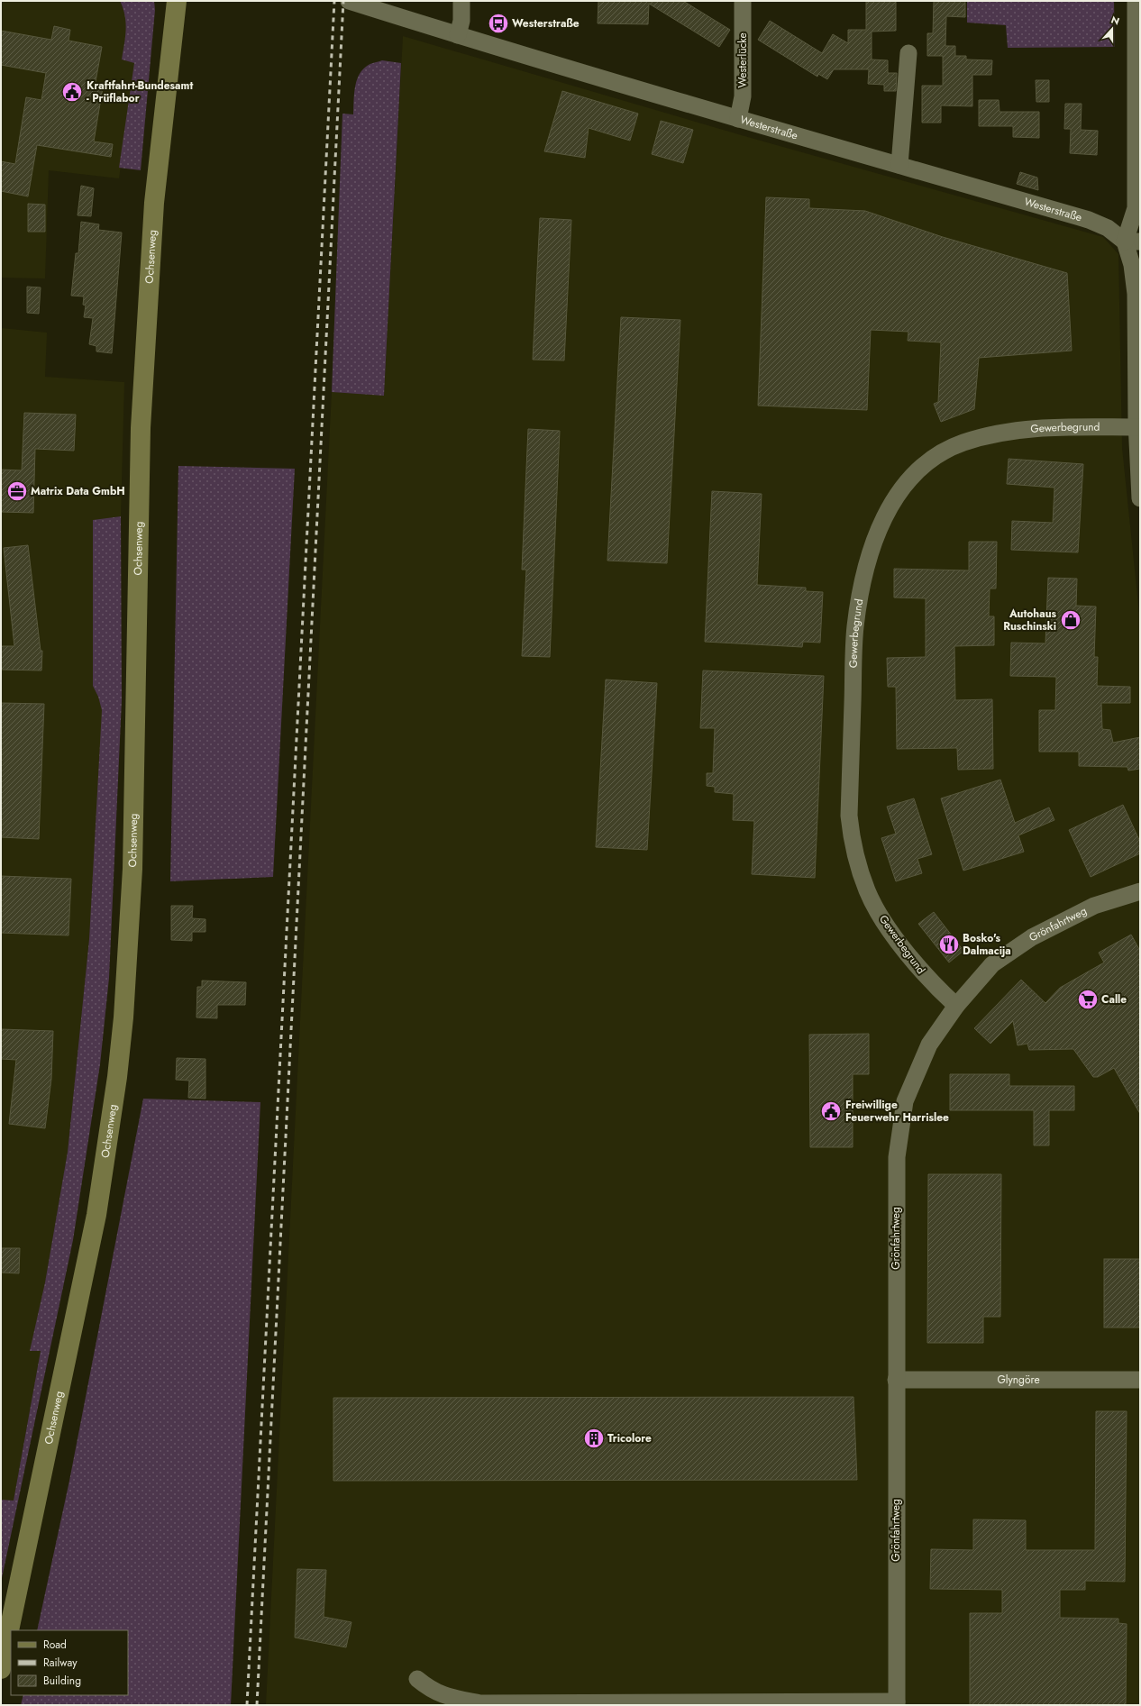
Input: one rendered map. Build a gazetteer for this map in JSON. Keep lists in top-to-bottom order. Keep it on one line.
{"streets":{"main road":["Ochsenweg"],"street":["Westerlücke","Westerstraße","Gewerbegrund","Grönfahrtweg","Glyngöre"]},"crossings":[["Westerlücke","Westerstraße"],["Gewerbegrund","Grönfahrtweg"],["Grönfahrtweg","Glyngöre"]],"places":{"bus stop":["Westerstraße"],"public building":["Kraftfahrt-Bundesamt - Prüflabor","Freiwillige Feuerwehr Harrislee"],"office":["Matrix Data GmbH"],"shop":["Autohaus Ruschinski"],"restaurant":["Bosko's Dalmacija"],"supermarket":["Calle"],"building":["Tricolore"]},"legend":["Road","Railway","Building"],"north":"top"}
